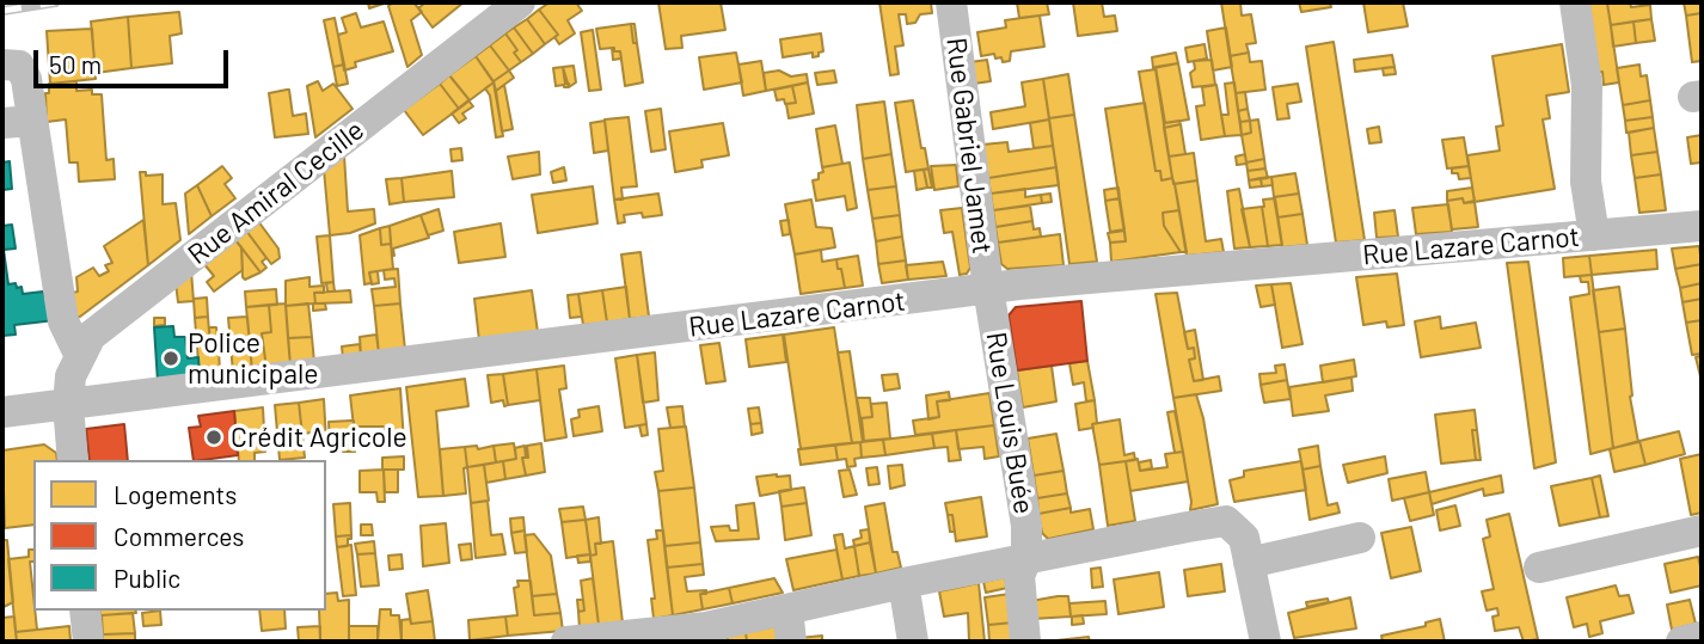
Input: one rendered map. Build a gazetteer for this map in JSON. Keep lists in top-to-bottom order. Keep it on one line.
{"streets":{"street":["Rue Gabriel Jamet","Rue Amiral Cecille","Rue Lazare Carnot","Rue Louis Buée"]},"crossings":[["Rue Gabriel Jamet","Rue Lazare Carnot"],["Rue Gabriel Jamet","Rue Louis Buée"],["Rue Amiral Cecille","Rue Lazare Carnot"],["Rue Lazare Carnot","Rue Louis Buée"]],"places":["Police municipale","Crédit Agricole"],"legend":["Logements","Commerces","Public"],"scale_bar":"50 m"}
